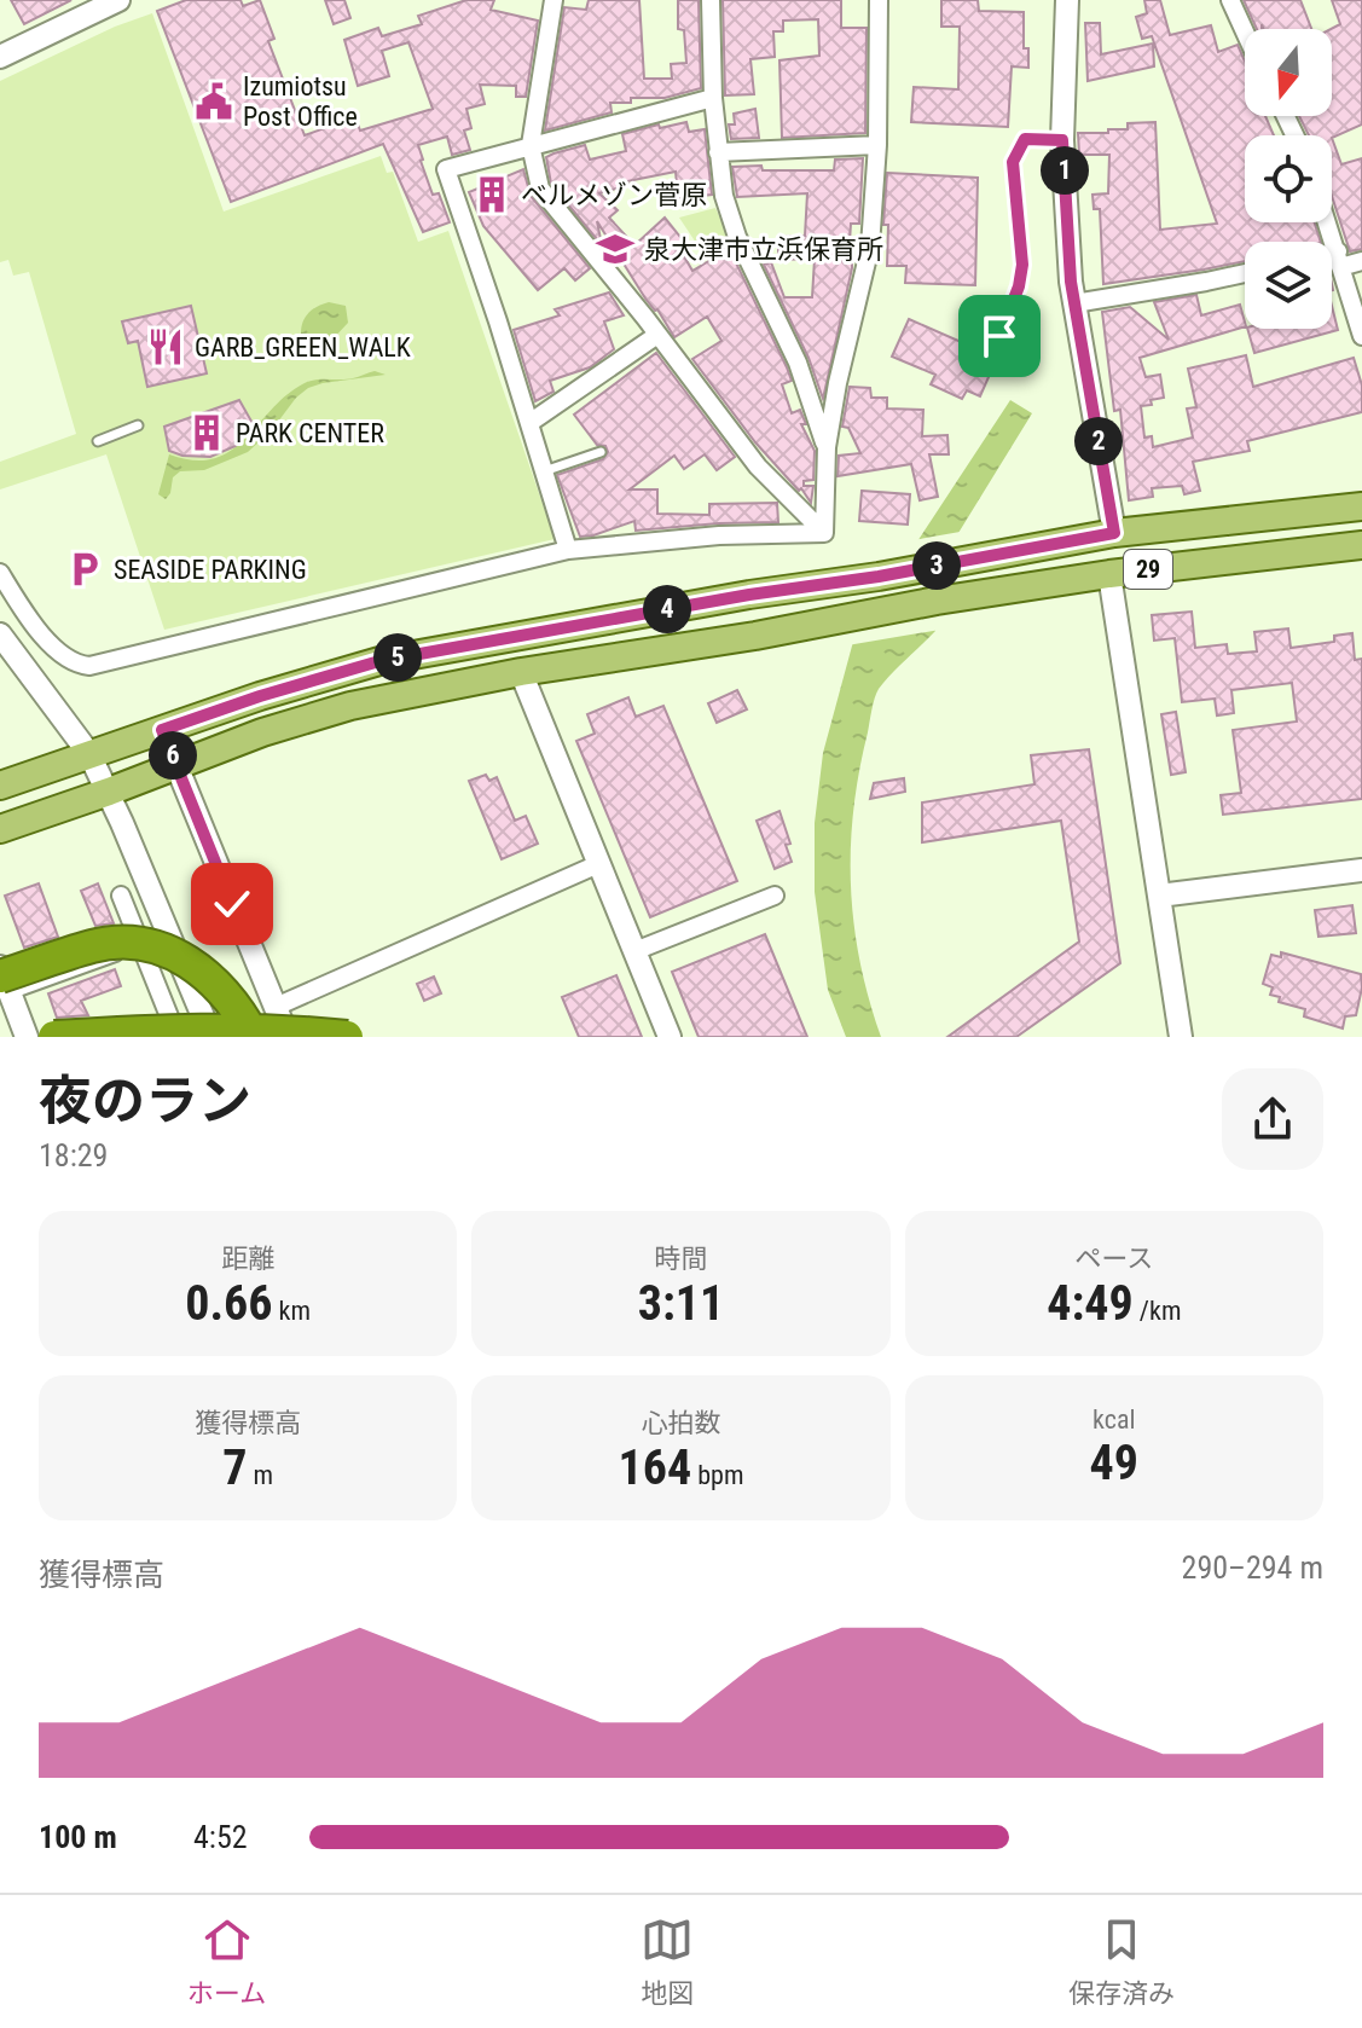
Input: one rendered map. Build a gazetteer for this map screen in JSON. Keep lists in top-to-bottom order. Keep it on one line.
{"streets":{"main road":["29"]},"places":{"public building":["Izumiotsu Post Office"],"building":["ベルメゾン菅原","PARK CENTER"],"school or university":["泉大津市立浜保育所"],"restaurant":["GARB_GREEN_WALK"],"parking":["SEASIDE PARKING"]},"north":"bottom","page":{"pins":["1","2","3","4","5","6"],"heading":["夜のラン","18:29"],"stats":[["距離","0.66 km"],["時間","3:11"],["ペース","4:49 /km"],["獲得標高","7 m"],["心拍数","164 bpm"],["kcal","49"]],"chart":["獲得標高","290–294 m"],"list":[{"name":"100 m","note":"4:52"}],"tabs":["ホーム","地図","保存済み"]}}
